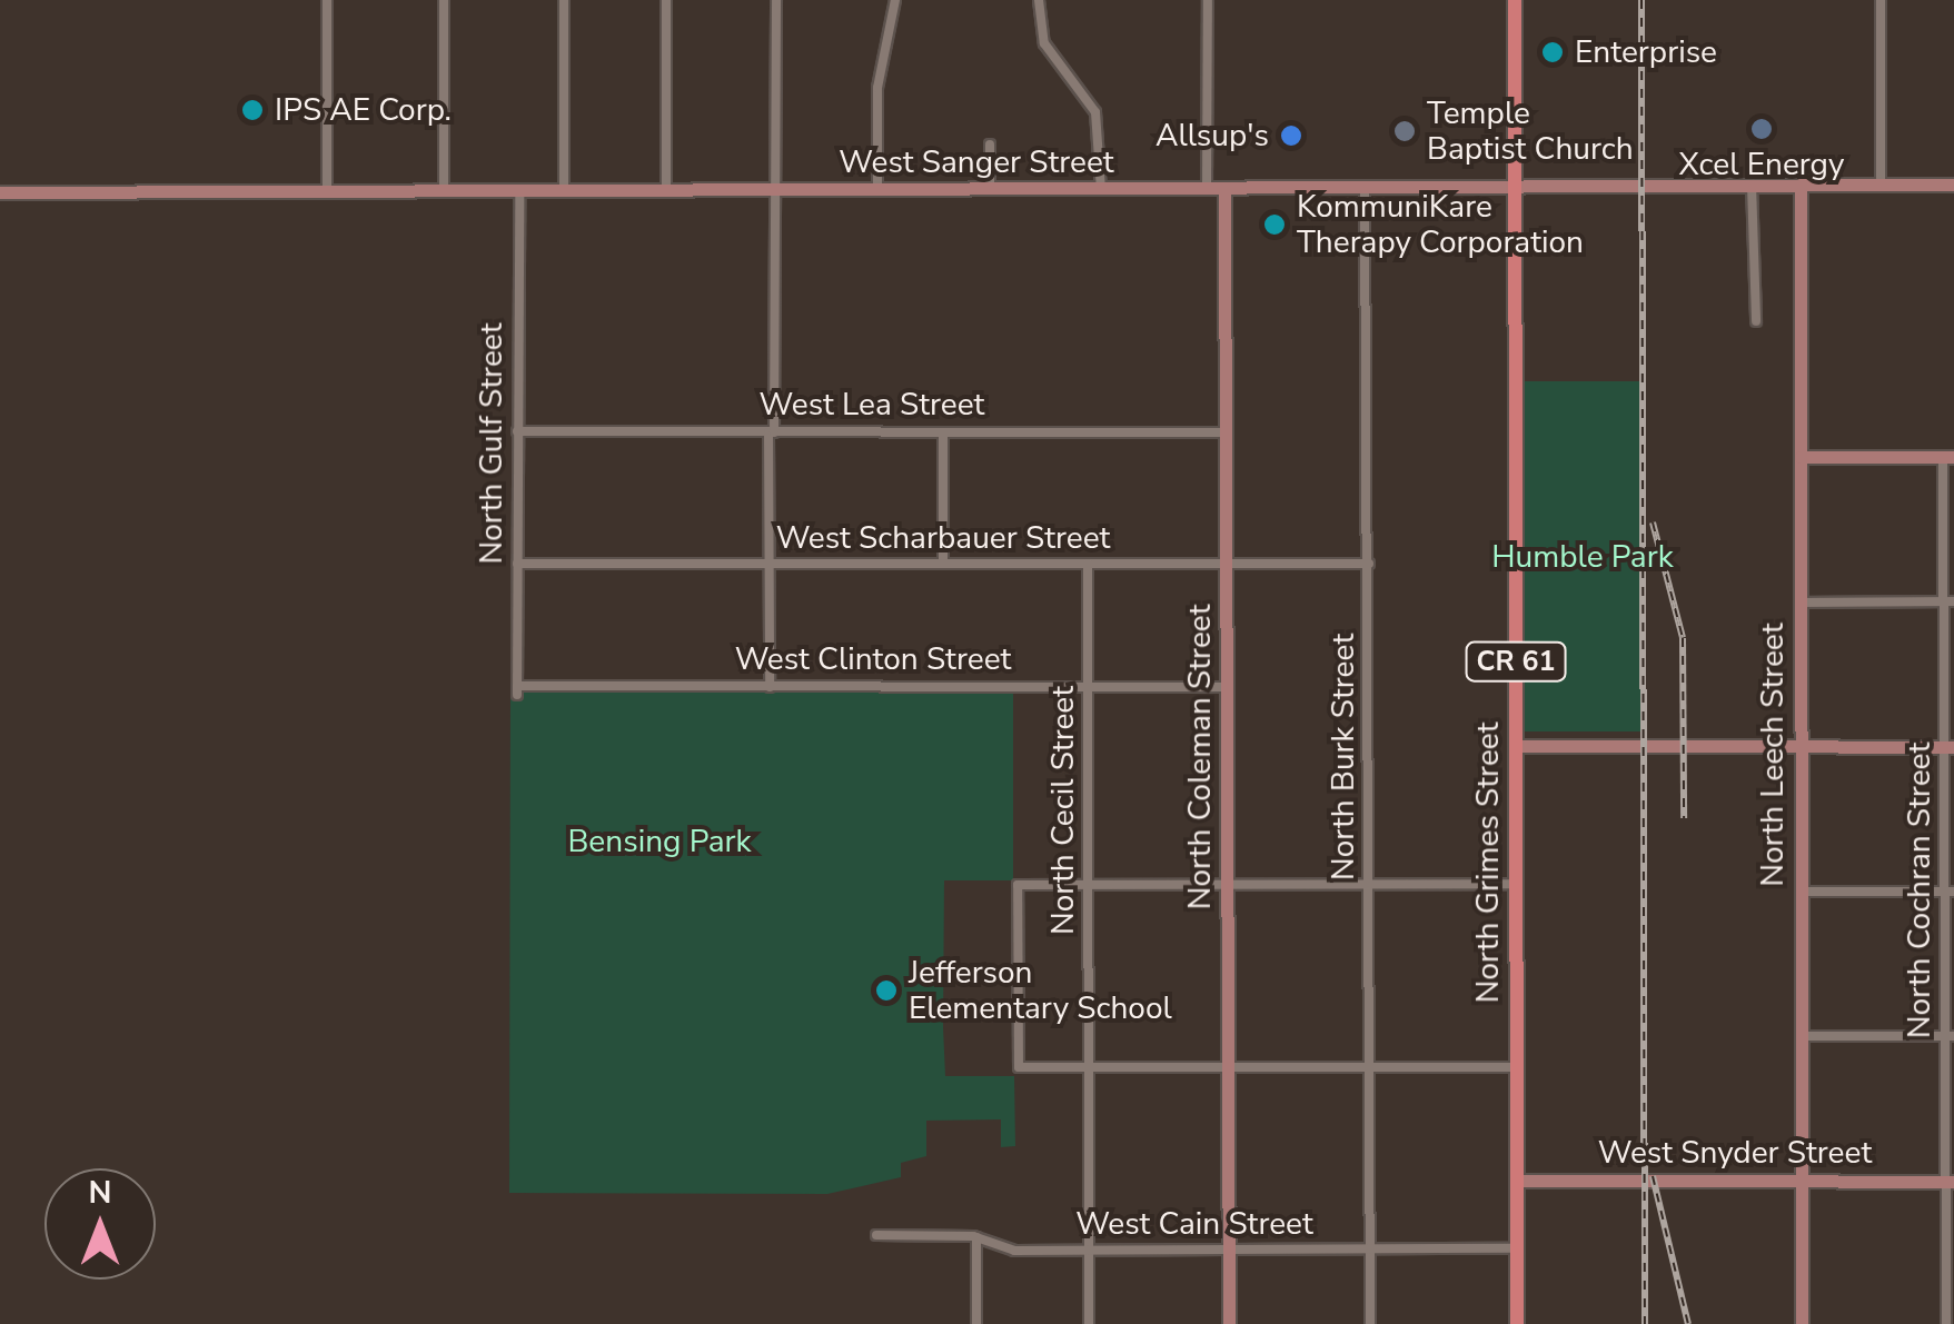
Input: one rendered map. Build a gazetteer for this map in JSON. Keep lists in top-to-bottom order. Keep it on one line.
{"streets":{"main road":["CR 61","North Grimes Street"],"street":["West Sanger Street","West Lea Street","North Gulf Street","West Scharbauer Street","West Clinton Street","North Leech Street","North Coleman Street","North Burk Street","North Cecil Street","North Cochran Street","West Snyder Street","West Cain Street"]},"crossings":[["West Sanger Street","North Gulf Street"],["West Sanger Street","North Leech Street"],["West Sanger Street","North Coleman Street"],["West Sanger Street","North Burk Street"],["West Sanger Street","North Grimes Street"],["West Lea Street","North Gulf Street"],["West Lea Street","North Coleman Street"],["North Gulf Street","West Scharbauer Street"],["North Gulf Street","West Clinton Street"],["West Scharbauer Street","North Coleman Street"],["West Scharbauer Street","North Burk Street"],["West Scharbauer Street","North Cecil Street"],["West Clinton Street","North Coleman Street"],["West Clinton Street","North Cecil Street"],["North Leech Street","West Snyder Street"],["North Coleman Street","West Cain Street"],["North Burk Street","West Cain Street"],["North Cecil Street","West Cain Street"],["North Grimes Street","West Snyder Street"],["North Grimes Street","West Cain Street"],["North Cochran Street","West Snyder Street"]],"parks":["Humble Park","Bensing Park"],"places":["Enterprise","IPS AE Corp.","Xcel Energy","Temple Baptist Church","Allsup's","KommuniKare Therapy Corporation","Jefferson Elementary School"],"north":"top"}
